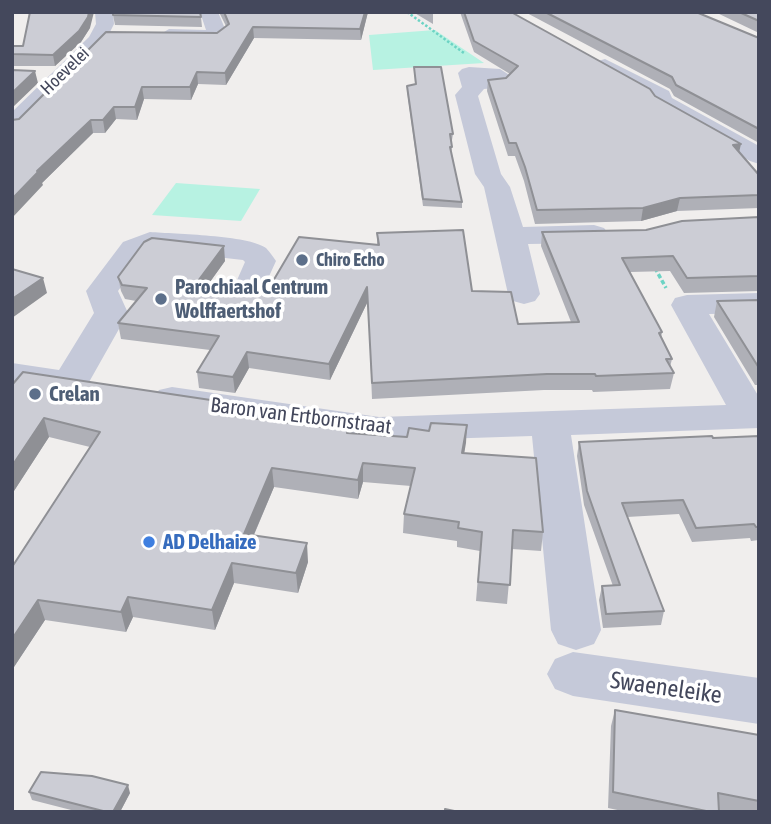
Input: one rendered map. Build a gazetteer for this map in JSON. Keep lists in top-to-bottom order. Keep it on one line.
{"streets":{"street":["Hoevelei","Baron van Ertbornstraat","Swaeneleike"]},"crossings":[["Baron van Ertbornstraat","Swaeneleike"]],"places":["Chiro Echo","Parochiaal Centrum Wolffaertshof","Crelan","AD Delhaize"]}
